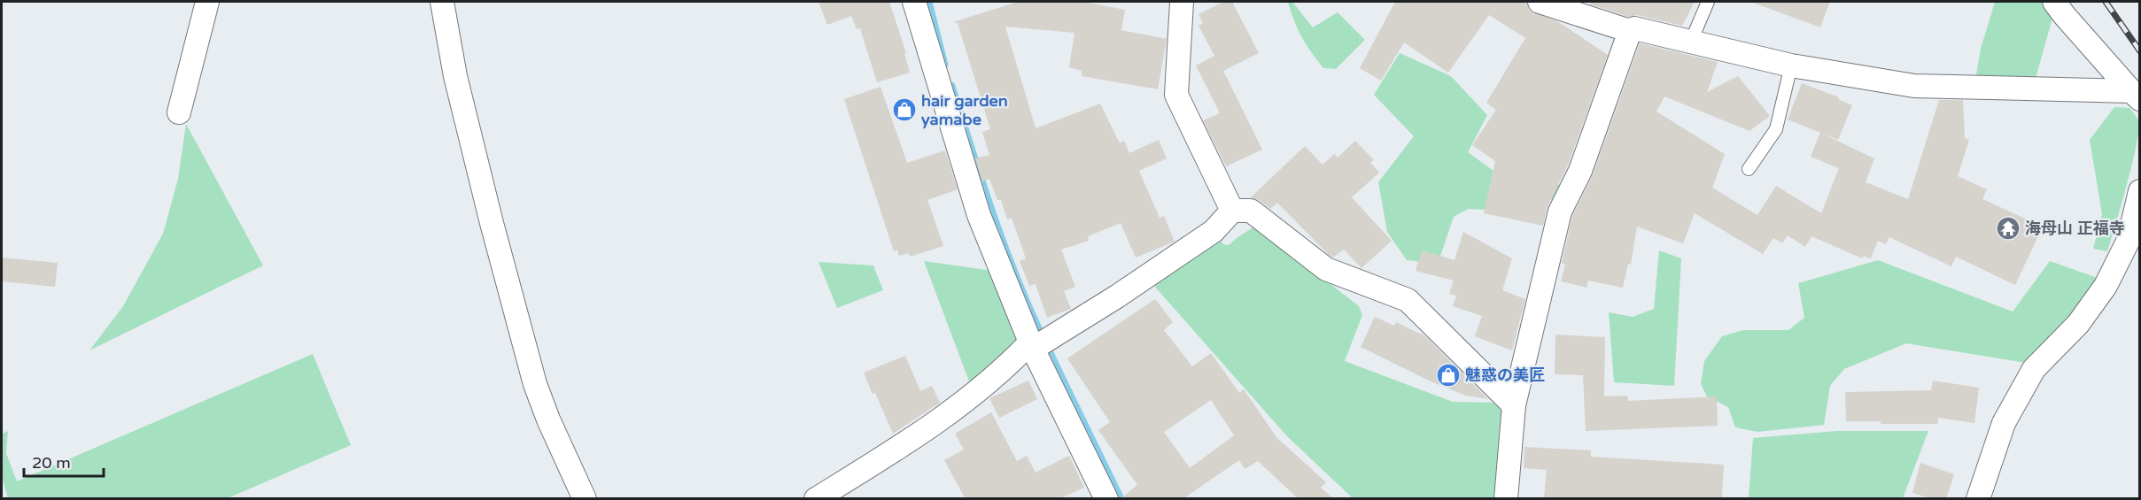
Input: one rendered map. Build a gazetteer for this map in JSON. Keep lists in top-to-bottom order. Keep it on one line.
{"places":{"shop":["hair garden yamabe","魅惑の美匠"],"temple":["海母山 正福寺"]},"scale_bar":"20 m"}
